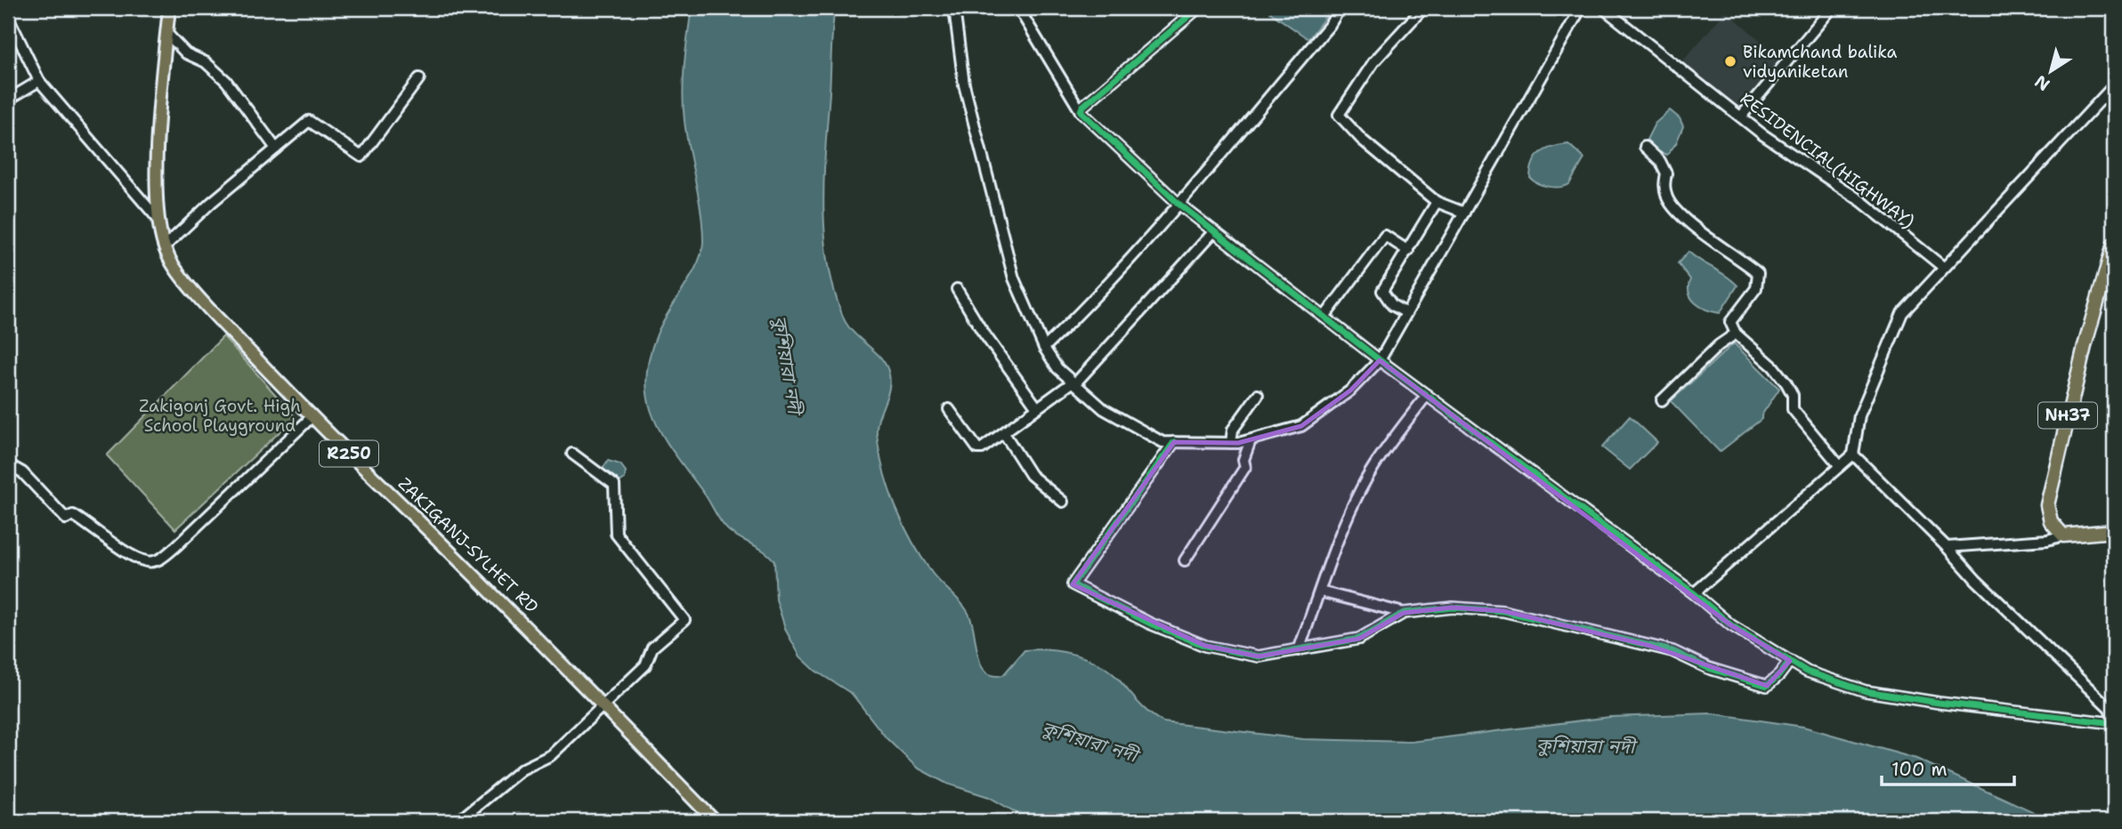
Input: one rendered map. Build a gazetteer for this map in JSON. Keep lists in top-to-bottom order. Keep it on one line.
{"streets":{"highway":["NH37"],"main road":["R250","ZAKIGANJ-SYLHET RD"],"street":["RESIDENCIAL(HIGHWAY)"]},"water":["কুশিয়ারা নদী"],"parks":["Zakigonj Govt. High School Playground"],"places":["Bikamchand balika vidyaniketan"],"scale_bar":"100 m","north":"bottom left"}
